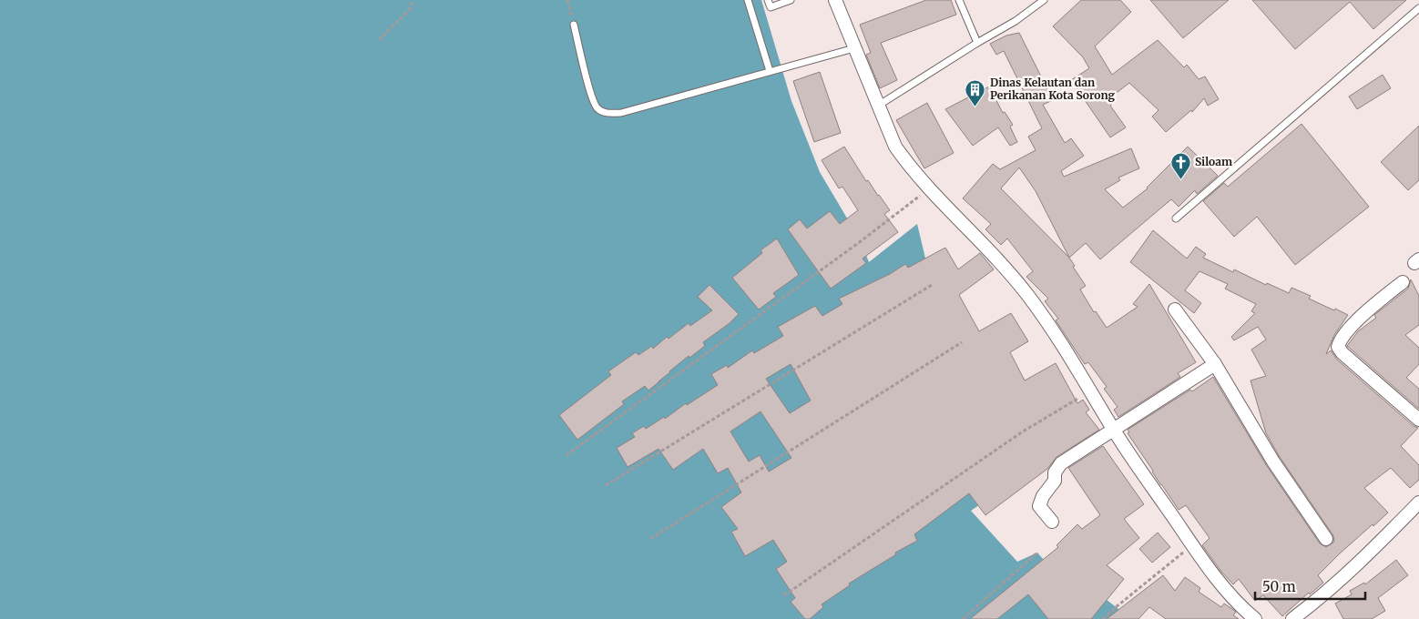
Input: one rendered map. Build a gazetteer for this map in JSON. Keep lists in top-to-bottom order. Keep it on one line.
{"places":{"building":["Dinas Kelautan dan Perikanan Kota Sorong"],"church":["Siloam"]},"scale_bar":"50 m"}
